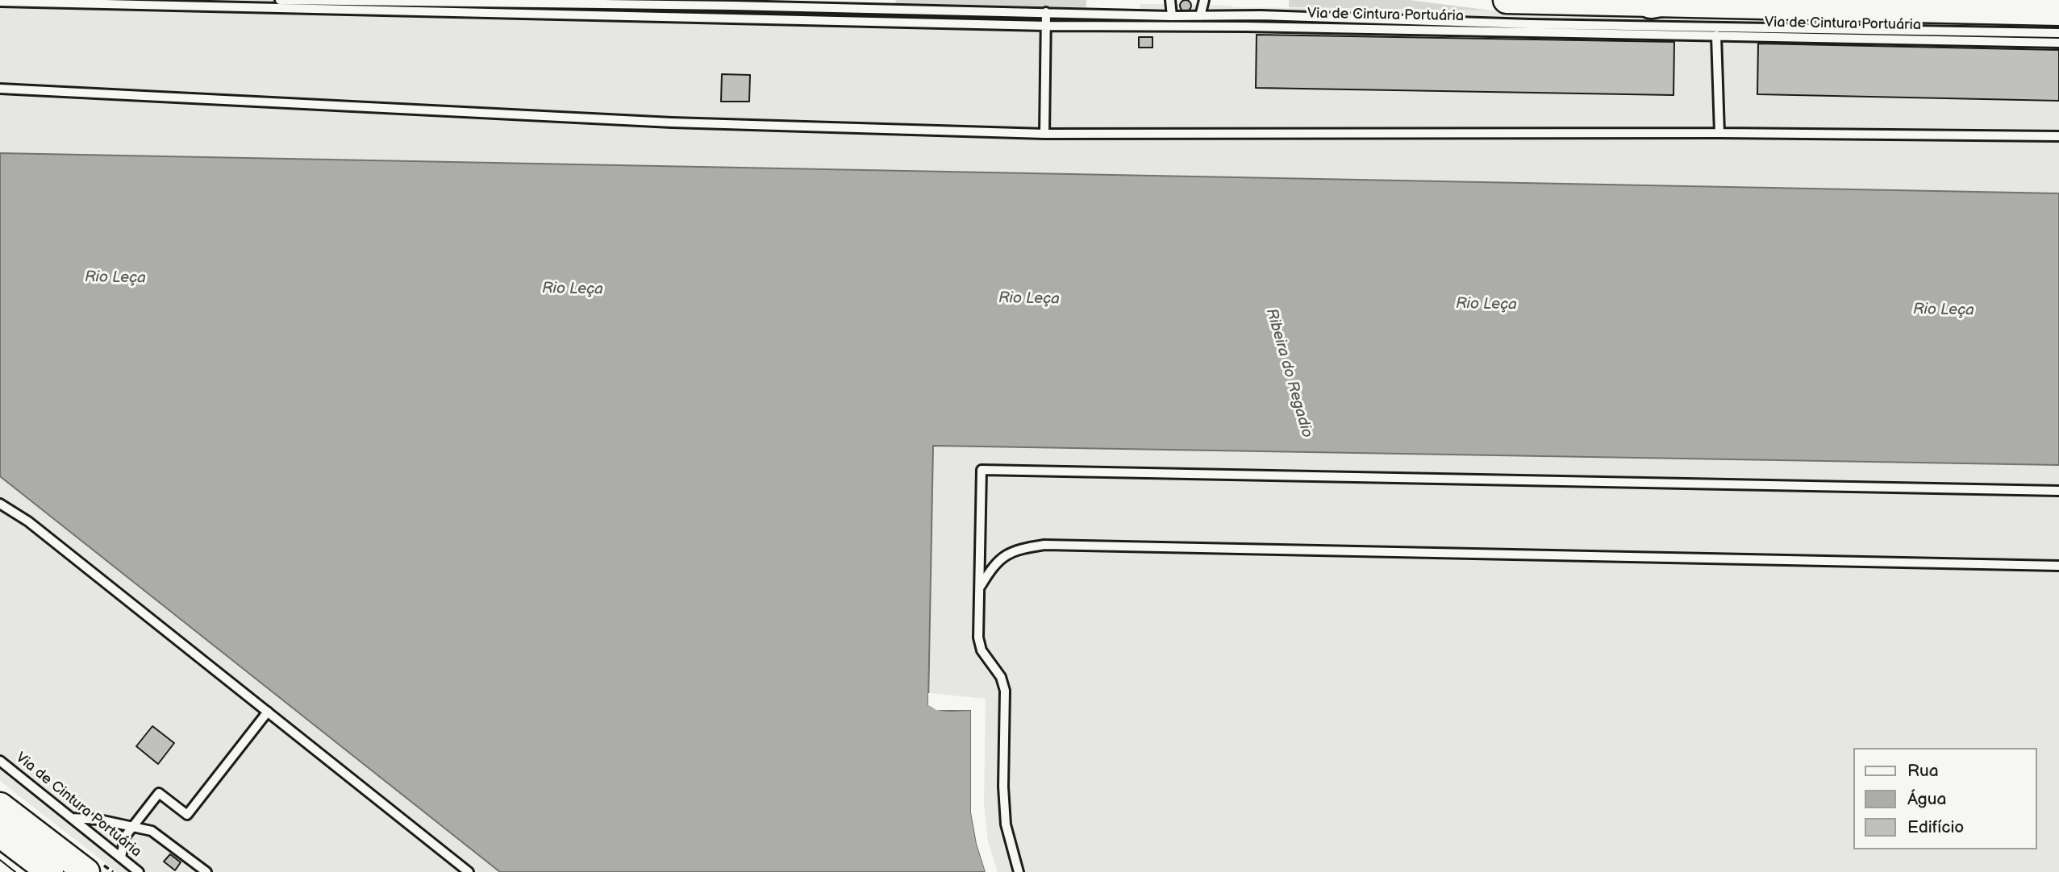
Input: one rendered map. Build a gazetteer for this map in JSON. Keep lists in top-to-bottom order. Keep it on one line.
{"streets":{"lane":["Via de Cintura Portuária"]},"water":["Rio Leça","Ribeira do Regadio"],"legend":["Rua","Água","Edifício"]}
